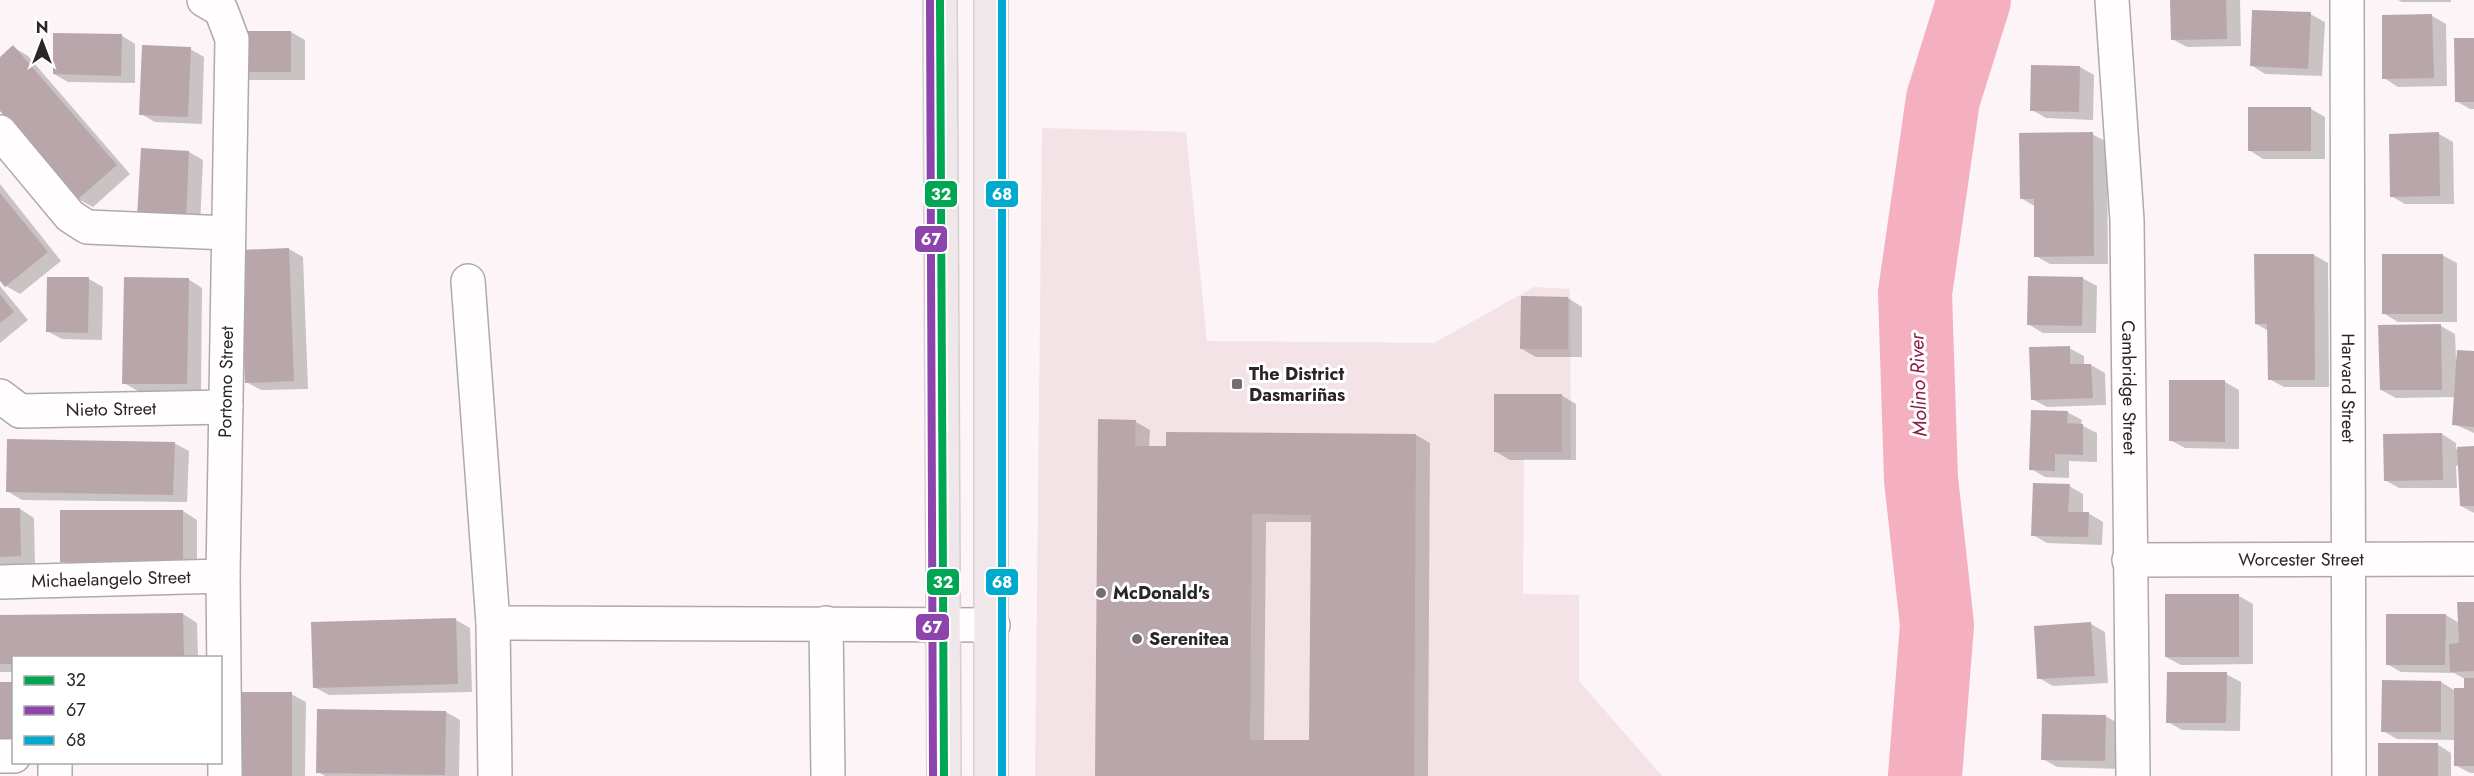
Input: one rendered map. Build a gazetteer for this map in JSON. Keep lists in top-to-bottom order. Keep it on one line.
{"streets":{"street":["Portomo Street","Cambridge Street","Harvard Street","Nieto Street","Worcester Street","Michaelangelo Street"]},"crossings":[["Portomo Street","Nieto Street"],["Portomo Street","Michaelangelo Street"],["Cambridge Street","Worcester Street"],["Harvard Street","Worcester Street"]],"water":["Molino River"],"places":{"transit":["The District Dasmariñas"],"other":["McDonald's","Serenitea"]},"lines":["transit line 32","transit line 67","transit line 68"],"legend":["32","67","68"],"north":"top"}
